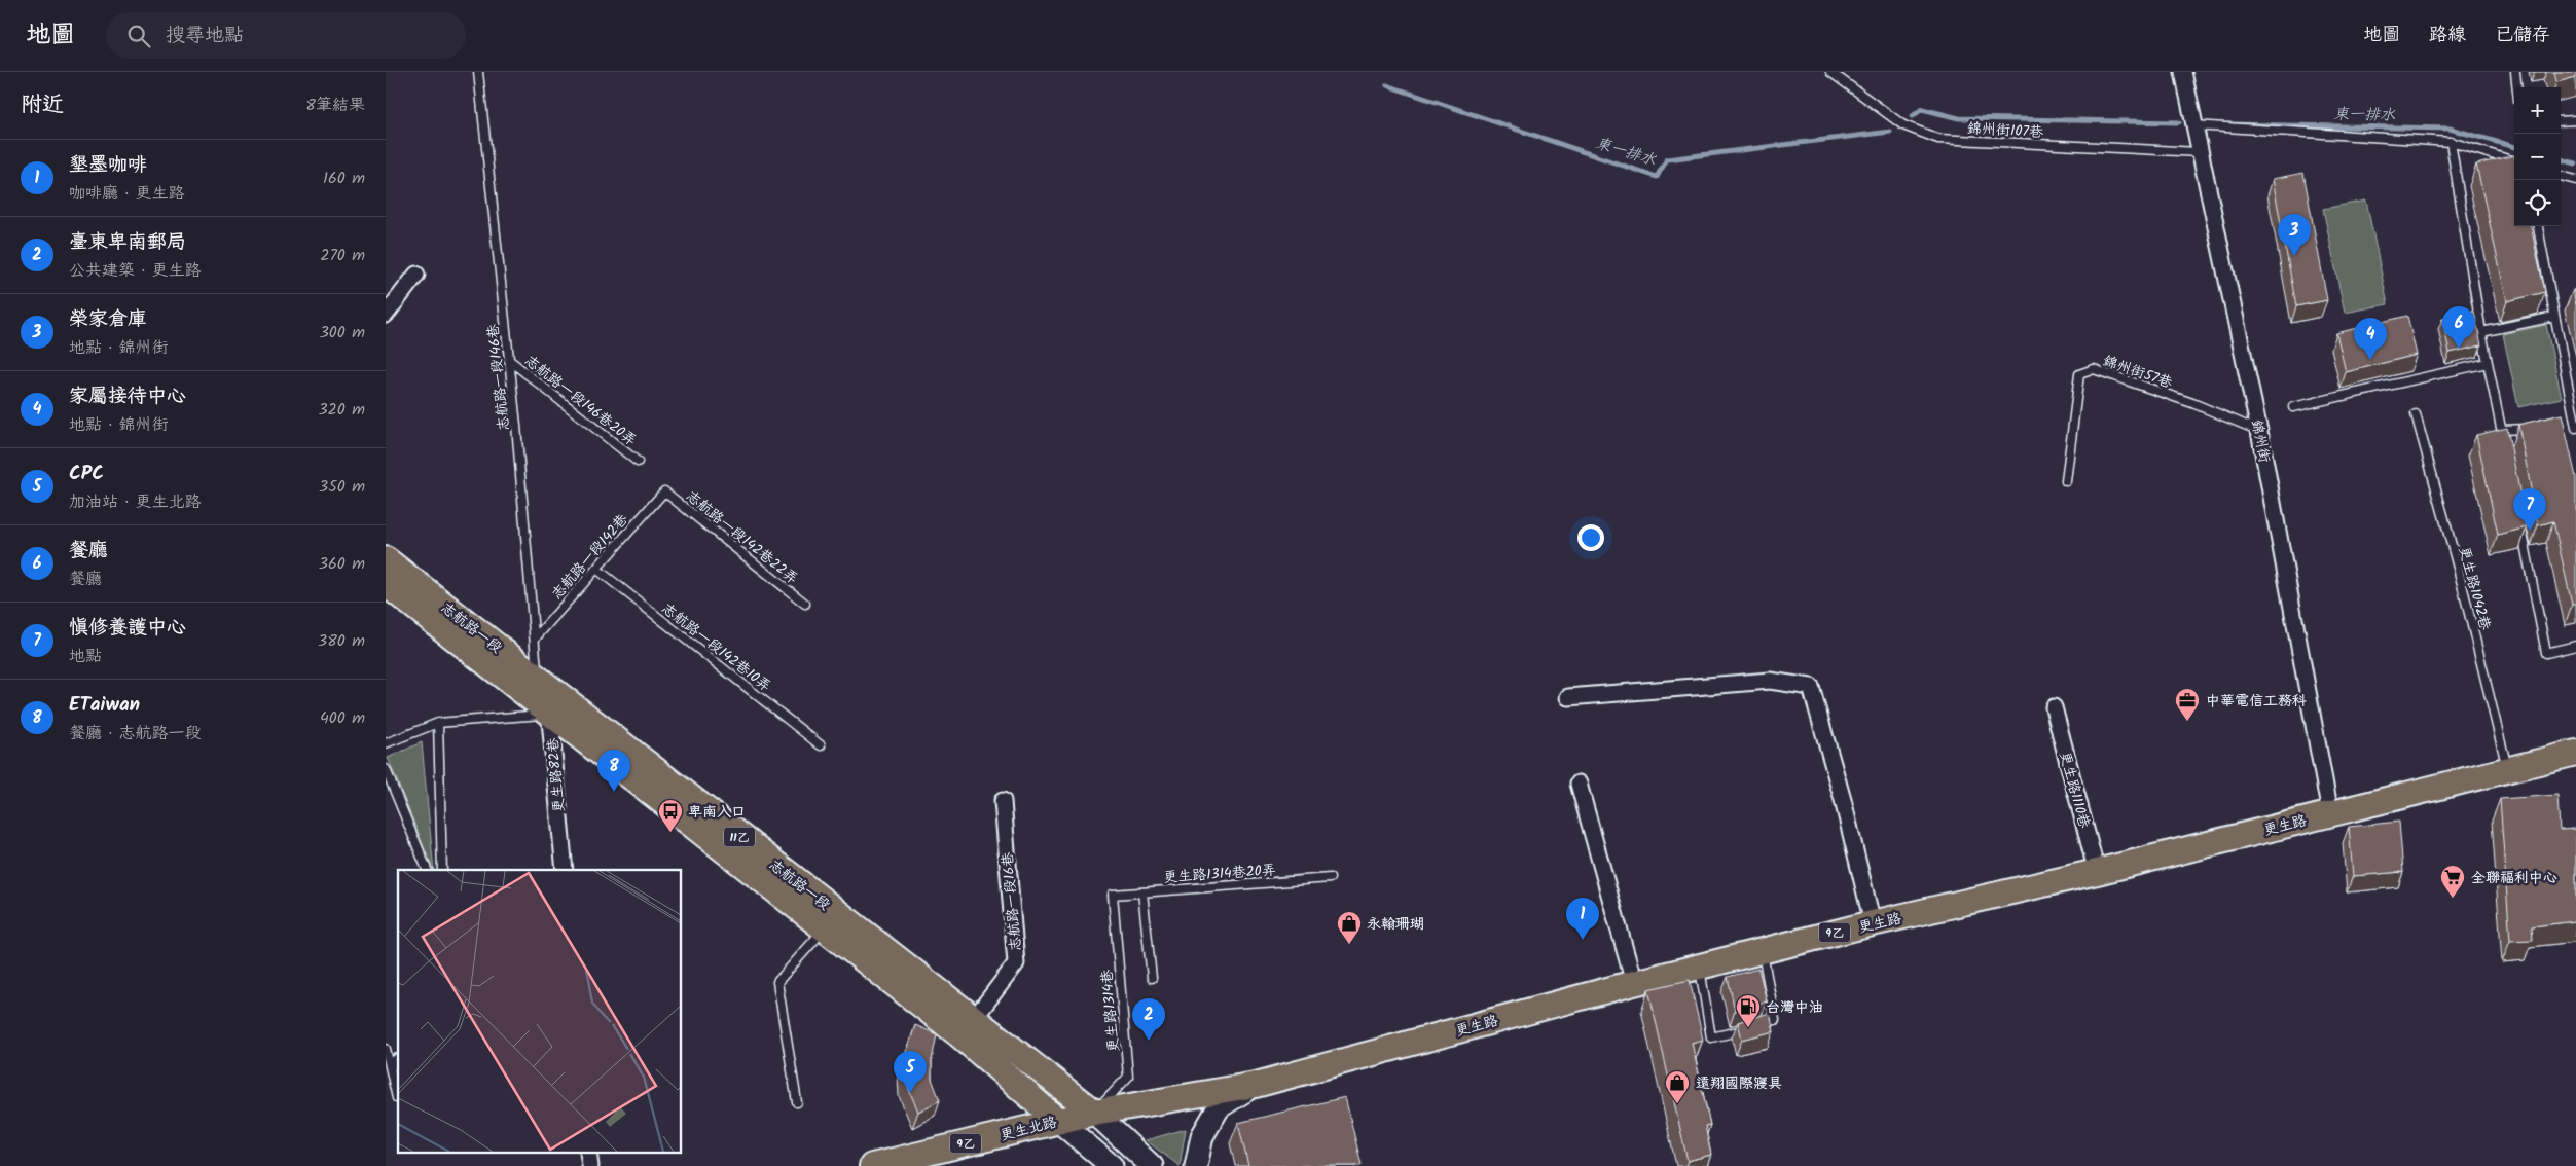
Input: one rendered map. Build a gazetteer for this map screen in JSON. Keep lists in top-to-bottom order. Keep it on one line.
{"streets":{"main road":["志航路一段","更生路","11乙","9乙","更生北路"],"street":["錦州街","更生路82巷","更生路1110巷","志航路一段16巷"],"lane":["錦州街107巷","錦州街57巷","志航路一段146巷","志航路一段146巷20弄","志航路一段142巷22弄","志航路一段142巷","更生路1042巷","志航路一段142巷10弄","更生路1314巷20弄","更生路1314巷"]},"crossings":[["錦州街107巷","錦州街"],["錦州街57巷","錦州街"],["志航路一段146巷","志航路一段146巷20弄"],["志航路一段146巷","志航路一段142巷"],["志航路一段146巷","志航路一段"],["志航路一段146巷","更生路82巷"],["錦州街","更生路"],["志航路一段142巷22弄","志航路一段142巷"],["志航路一段142巷","志航路一段142巷10弄"],["更生路1042巷","更生路"],["志航路一段","更生路82巷"],["志航路一段","更生路"],["志航路一段","志航路一段16巷"],["志航路一段","更生路1314巷"],["志航路一段","更生北路"],["更生路1110巷","更生路"],["更生路","更生路1314巷"],["更生路","更生北路"],["更生路1314巷20弄","更生路1314巷"],["更生路1314巷","更生北路"]],"water":["東一排水"],"places":{"office":["中華電信工務科"],"bus stop":["卑南入口"],"supermarket":["全聯福利中心"],"shop":["永翰珊瑚","遠翔國際寢具"],"fuel station":["台灣中油"]},"page":{"header":"地圖","search":"搜尋地點","nav":["地圖","路線","已儲存"],"heading":["附近","8筆結果"],"map_buttons":["+","−"],"list":[{"mark":"1","name":"墾墨咖啡","note":"咖啡廳 · 更生路","value":"160 m"},{"mark":"2","name":"臺東卑南郵局","note":"公共建築 · 更生路","value":"270 m"},{"mark":"3","name":"榮家倉庫","note":"地點 · 錦州街","value":"300 m"},{"mark":"4","name":"家屬接待中心","note":"地點 · 錦州街","value":"320 m"},{"mark":"5","name":"CPC","note":"加油站 · 更生北路","value":"350 m"},{"mark":"6","name":"餐廳","note":"餐廳","value":"360 m"},{"mark":"7","name":"慎修養護中心","note":"地點","value":"380 m"},{"mark":"8","name":"ETaiwan","note":"餐廳 · 志航路一段","value":"400 m"}],"pins":["3","6","4","7","8","1","2","5"]}}
